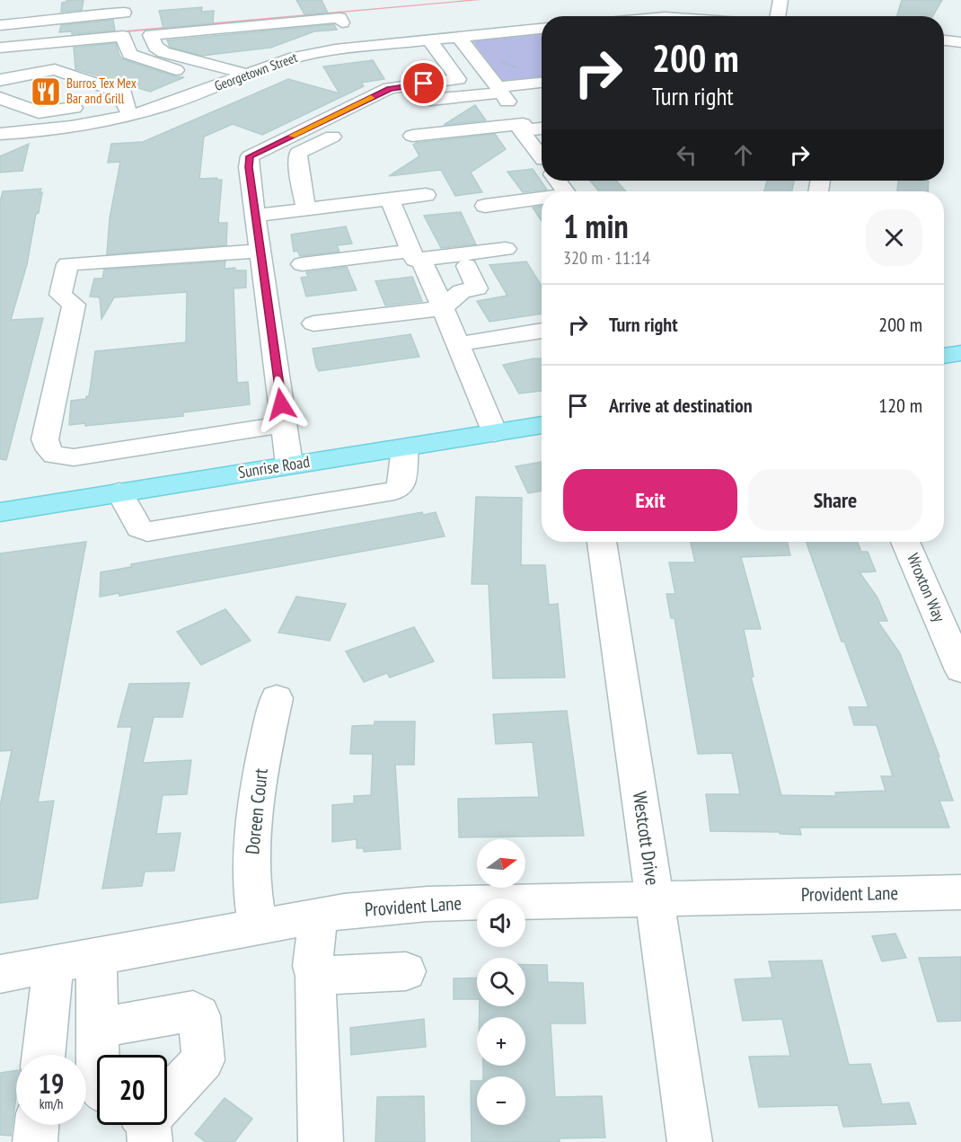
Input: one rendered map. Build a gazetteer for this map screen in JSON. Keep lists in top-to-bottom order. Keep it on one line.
{"streets":{"main road":["Sunrise Road"],"street":["Georgetown Street","Wroxton Way","Doreen Court","Westcott Drive","Provident Lane"]},"crossings":[["Doreen Court","Provident Lane"],["Westcott Drive","Provident Lane"]],"places":{"restaurant":["Burros Tex Mex Bar and Grill"]},"north":"right","page":{"turn":["200 m","Turn right"],"heading":["1 min","320 m · 11:14"],"list":[{"name":"Turn right","value":"200 m"},{"name":"Arrive at destination","value":"120 m"}],"buttons":["Exit","Share"],"map_buttons":["+","−"],"speed":"19 km/h","limit":"20"}}
